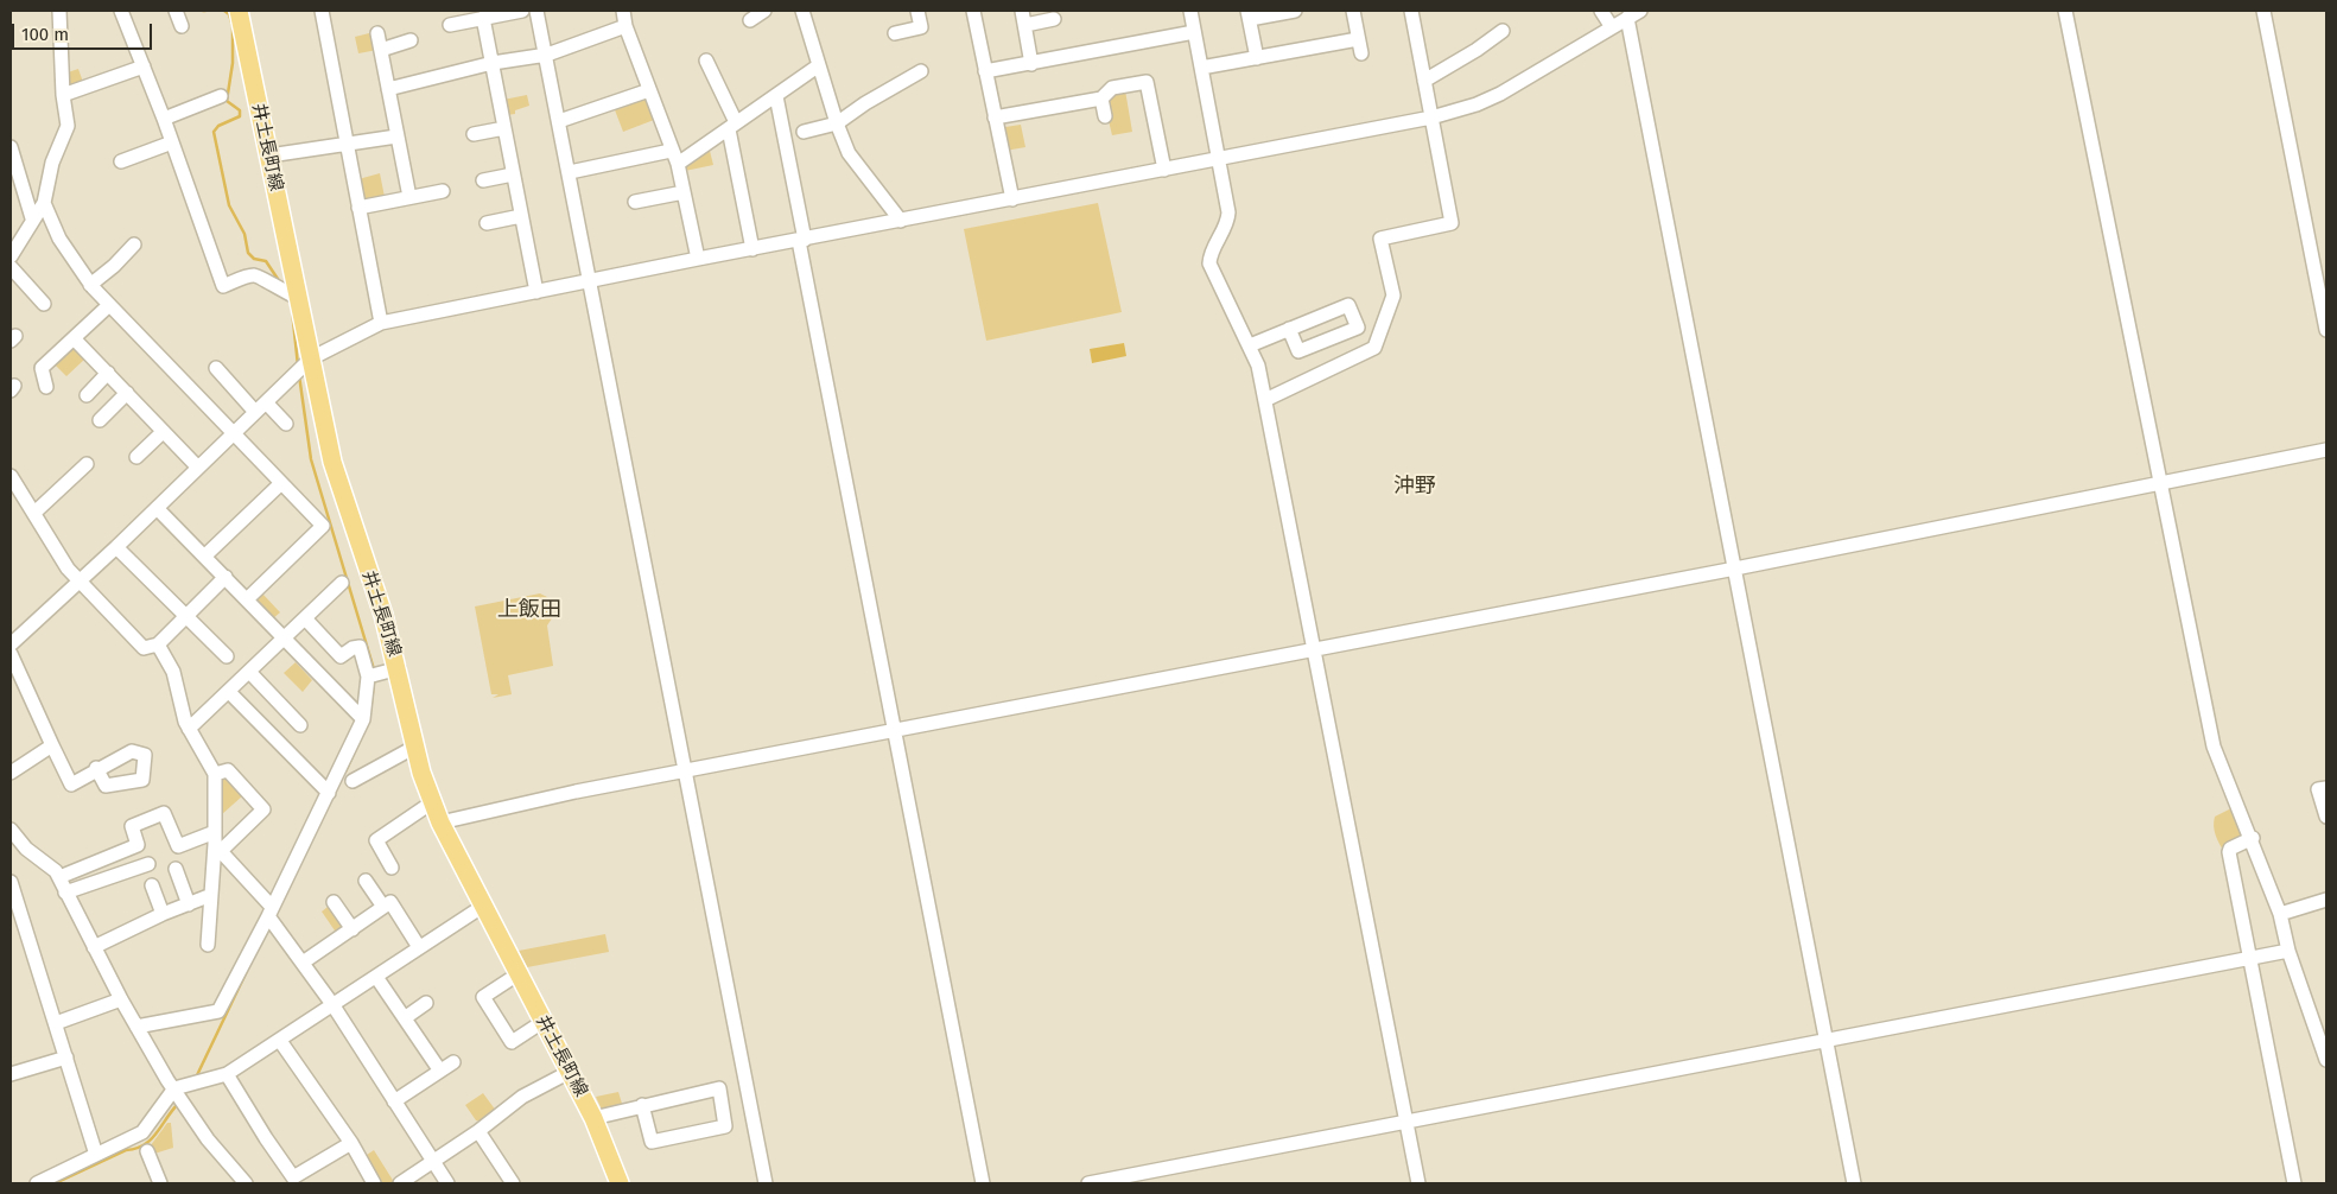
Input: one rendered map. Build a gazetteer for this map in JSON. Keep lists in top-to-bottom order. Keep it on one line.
{"streets":{"main road":["井土長町線"]},"districts":["沖野","上飯田"],"scale_bar":"100 m"}
